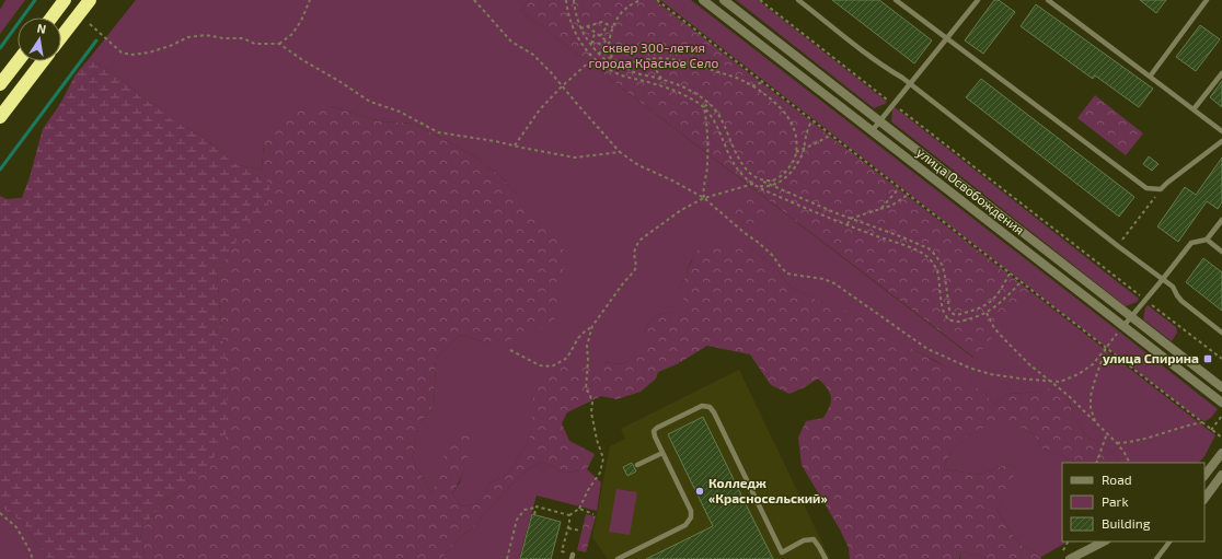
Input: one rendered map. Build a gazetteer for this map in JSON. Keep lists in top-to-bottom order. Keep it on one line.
{"streets":{"street":["улица Освобождения"]},"parks":["сквер 300-летия города Красное Село"],"places":{"transit":["улица Спирина"],"other":["Колледж «Красносельский»"]},"legend":["Road","Park","Building"],"north":"top"}
